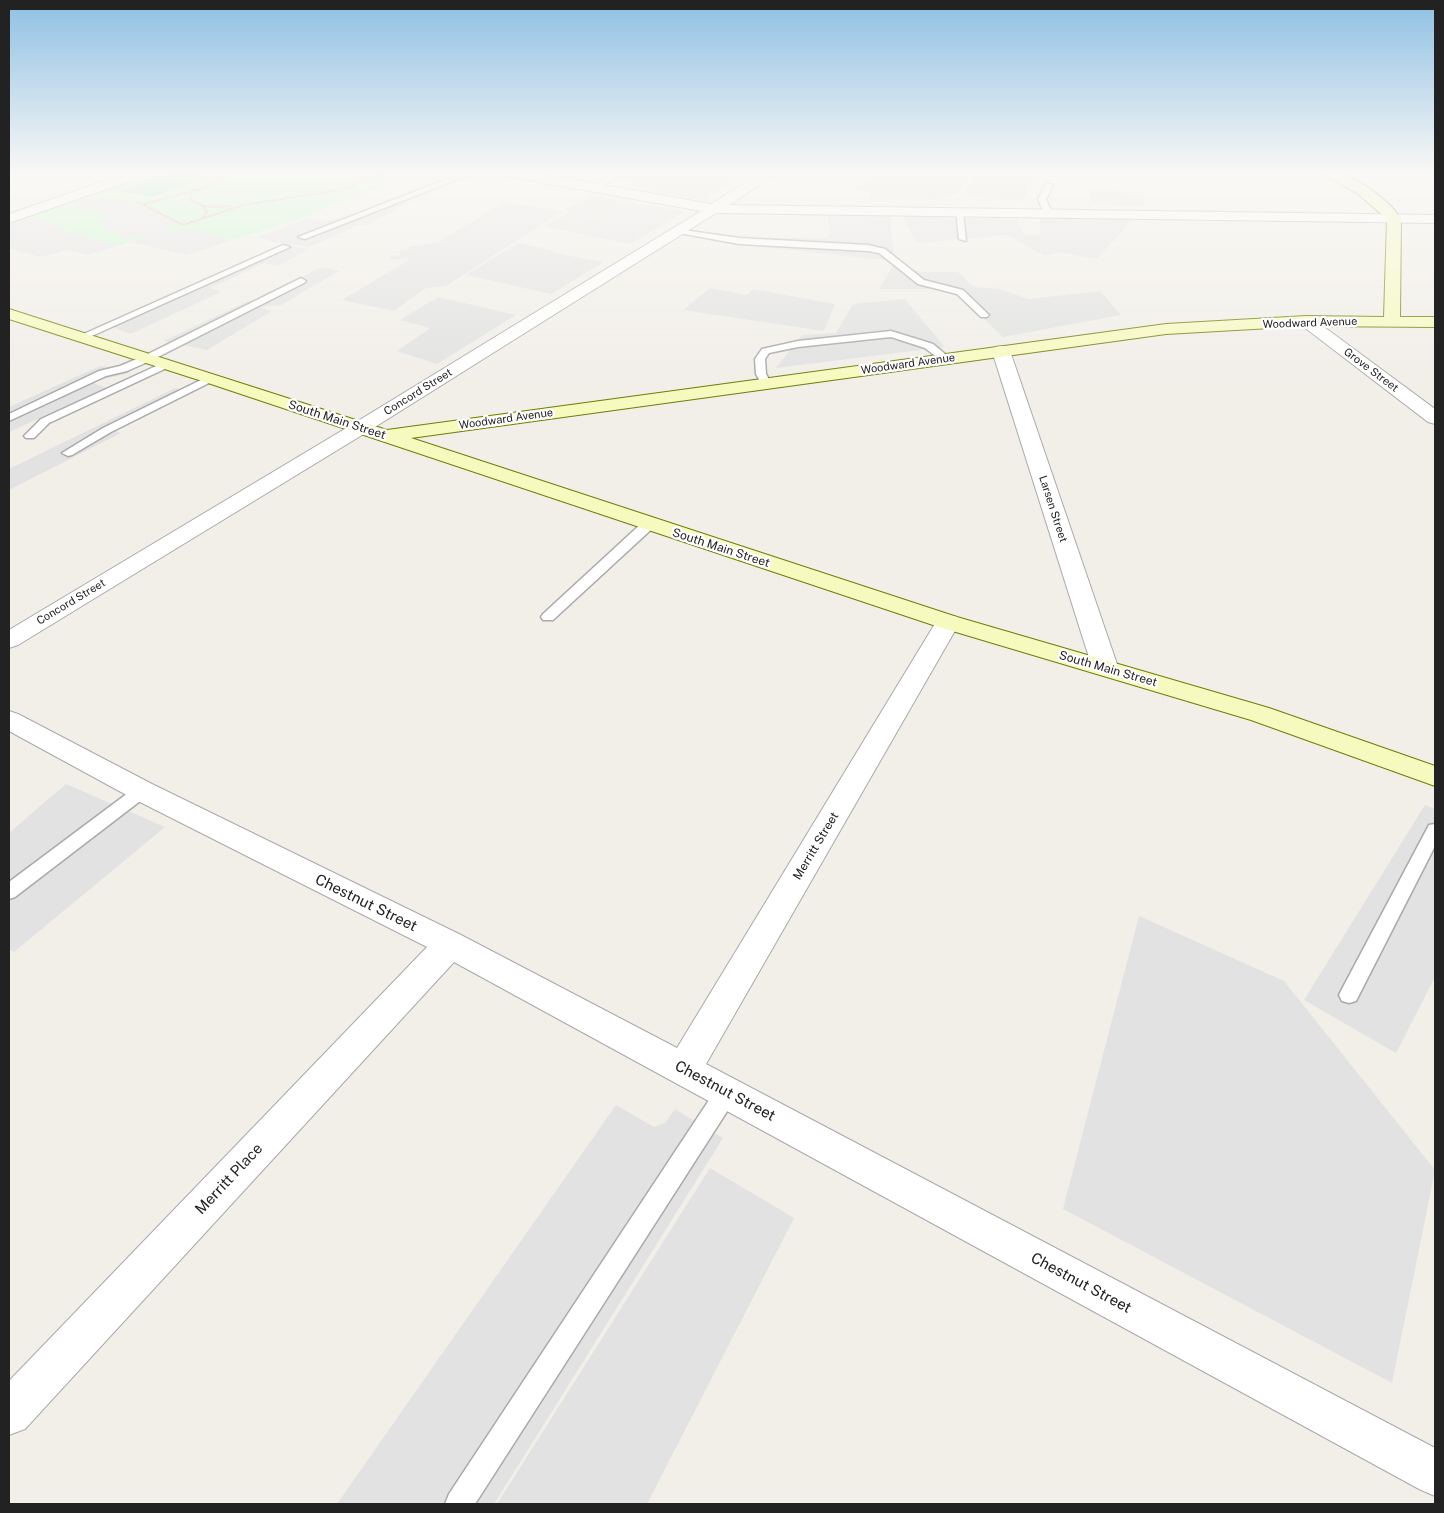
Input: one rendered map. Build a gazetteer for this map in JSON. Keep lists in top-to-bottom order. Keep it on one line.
{"streets":{"main road":["Woodward Avenue","South Main Street"],"street":["Grove Street","Concord Street","Larsen Street","Merritt Street","Chestnut Street","Merritt Place"]},"crossings":[["Woodward Avenue","Grove Street"],["Woodward Avenue","South Main Street"],["Woodward Avenue","Larsen Street"],["Concord Street","South Main Street"],["South Main Street","Larsen Street"],["South Main Street","Merritt Street"],["Merritt Street","Chestnut Street"],["Chestnut Street","Merritt Place"]]}
